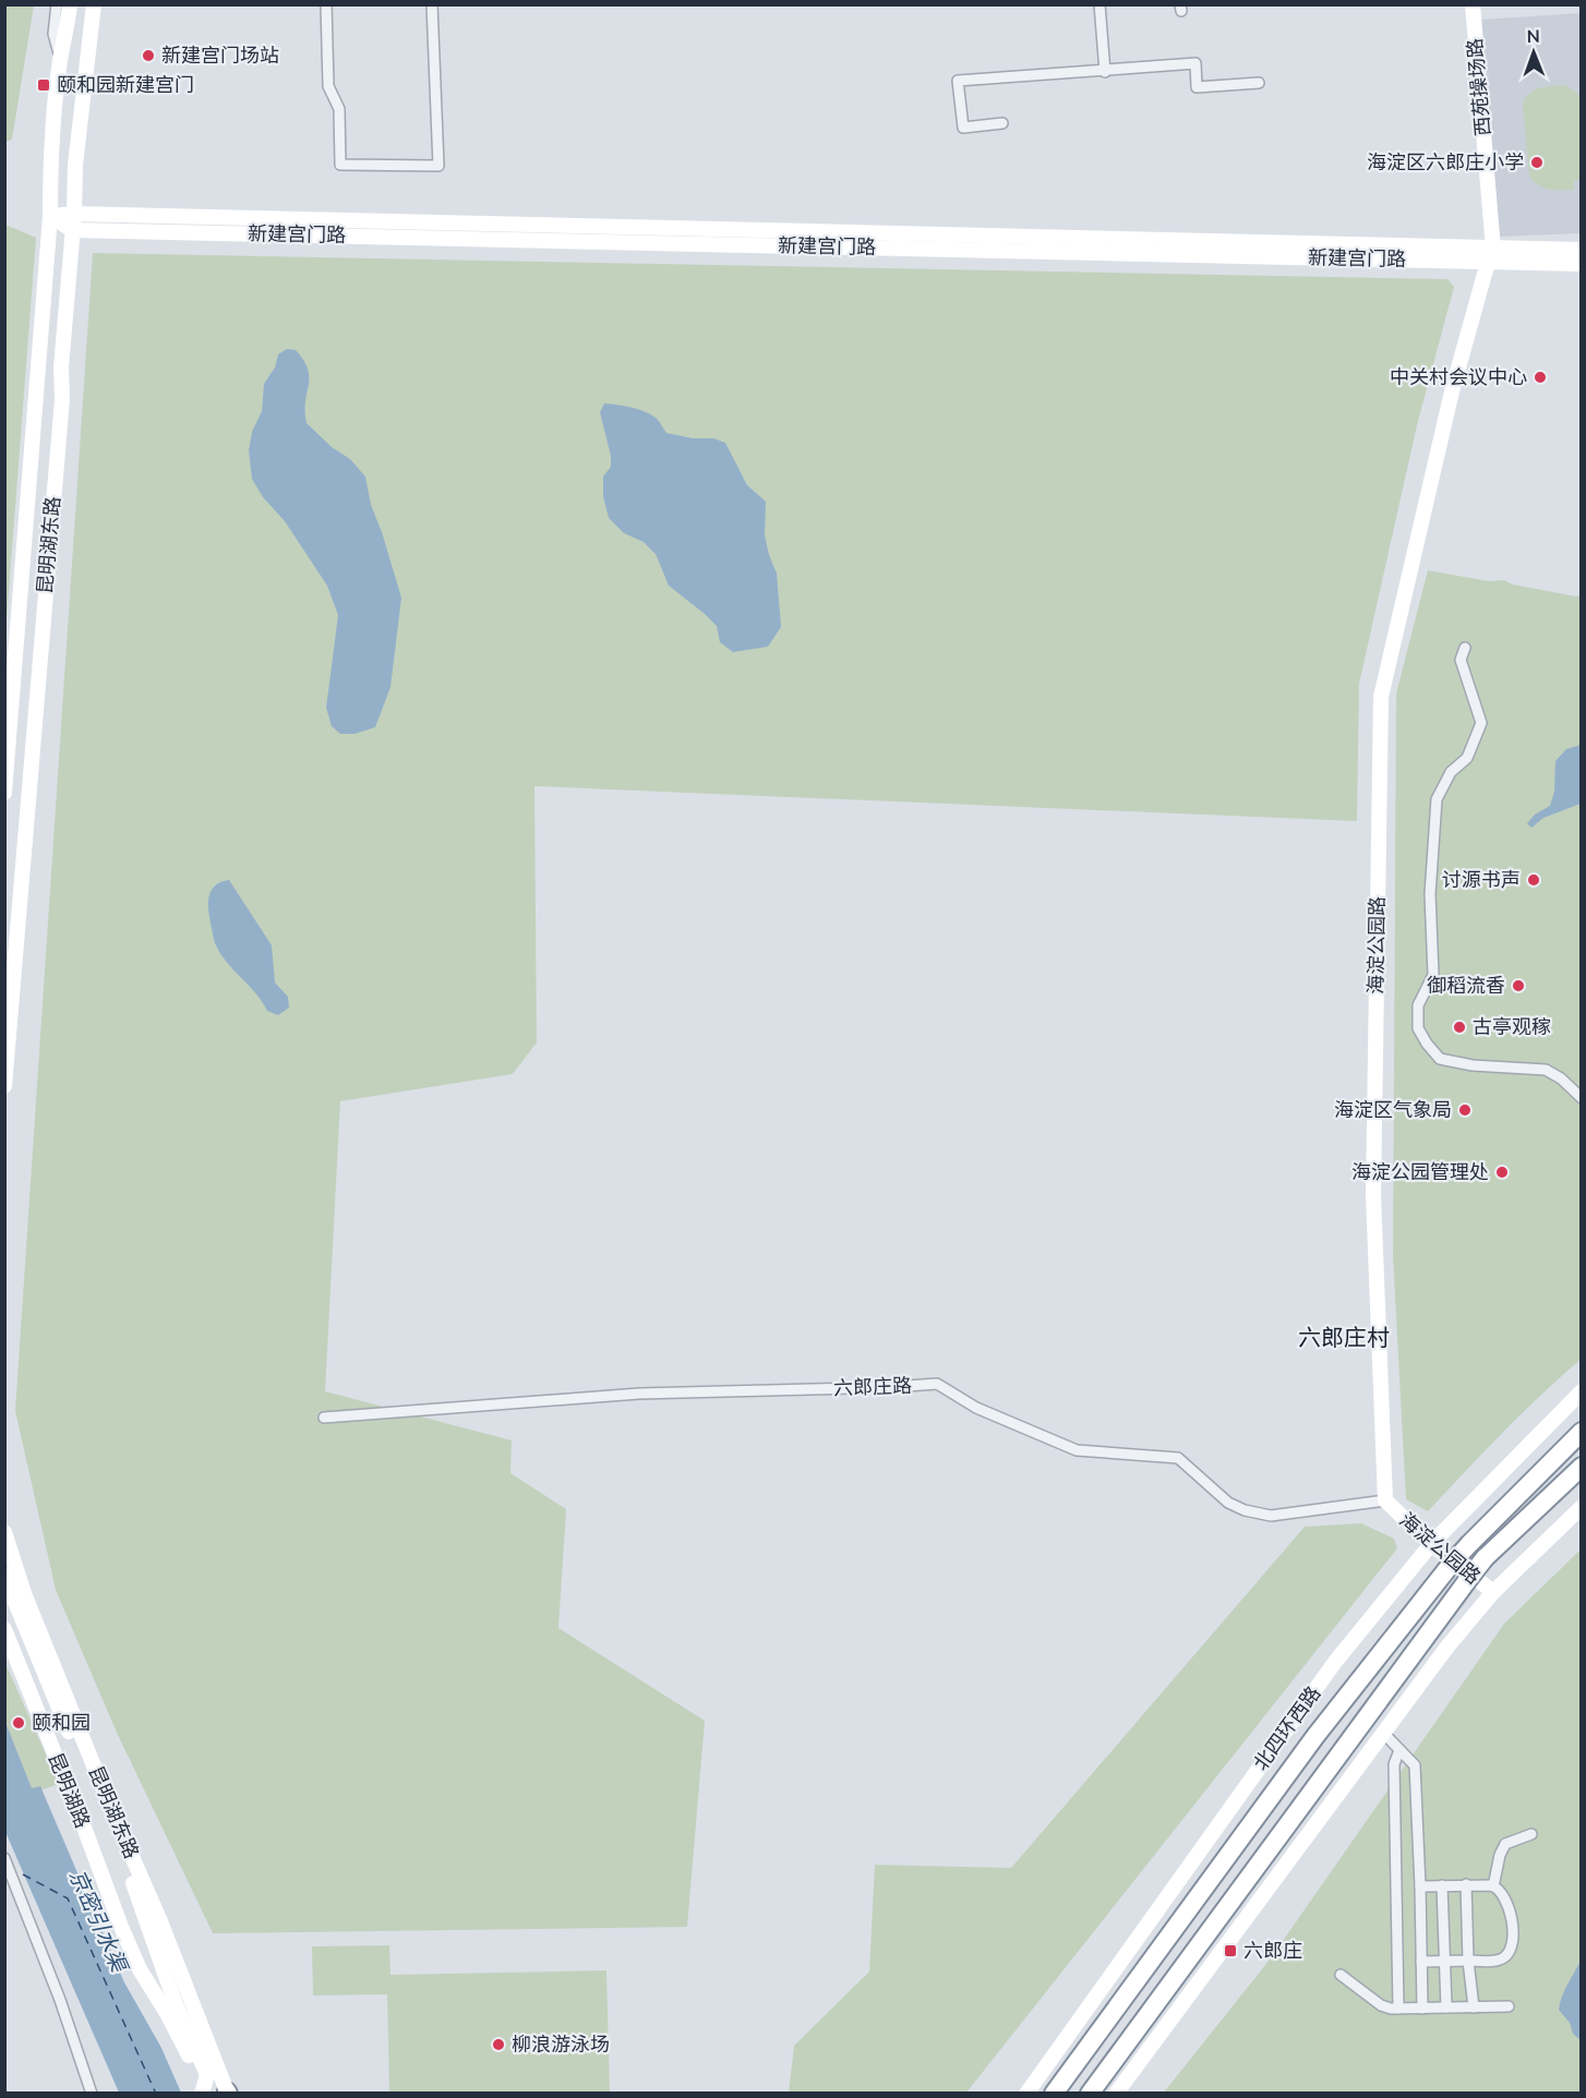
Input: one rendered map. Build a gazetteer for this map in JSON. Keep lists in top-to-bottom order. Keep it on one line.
{"streets":{"highway":["北四环西路"],"street":["西苑操场路","新建宫门路","昆明湖东路","海淀公园路","六郎庄路","昆明湖路"]},"crossings":[["西苑操场路","新建宫门路"],["西苑操场路","海淀公园路"],["新建宫门路","昆明湖东路"],["新建宫门路","海淀公园路"],["昆明湖东路","昆明湖路"],["海淀公园路","六郎庄路"],["海淀公园路","北四环西路"]],"districts":["六郎庄村"],"water":["京密引水渠"],"places":{"other":["新建宫门场站","海淀区六郎庄小学","中关村会议中心","讨源书声","御稻流香","古亭观稼","海淀区气象局","海淀公园管理处","颐和园","柳浪游泳场"],"transit":["颐和园新建宫门","六郎庄"]},"north":"top"}
